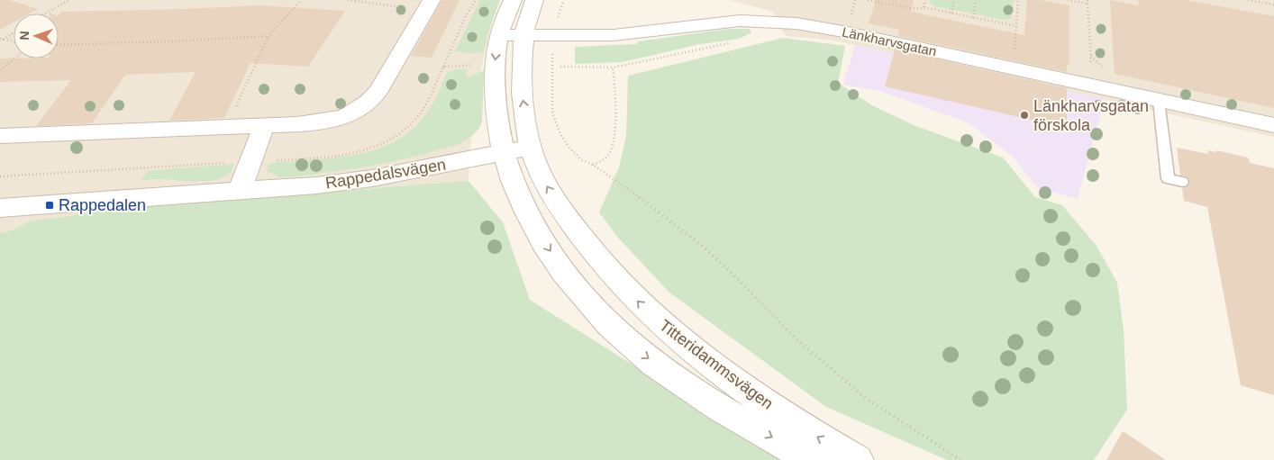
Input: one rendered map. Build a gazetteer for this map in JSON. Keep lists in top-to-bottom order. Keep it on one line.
{"streets":{"street":["Länkharvsgatan","Rappedalsvägen","Titteridammsvägen"]},"crossings":[["Länkharvsgatan","Titteridammsvägen"],["Rappedalsvägen","Titteridammsvägen"]],"places":{"other":["Länkharvsgatan förskola"],"transit":["Rappedalen"]},"north":"left"}
